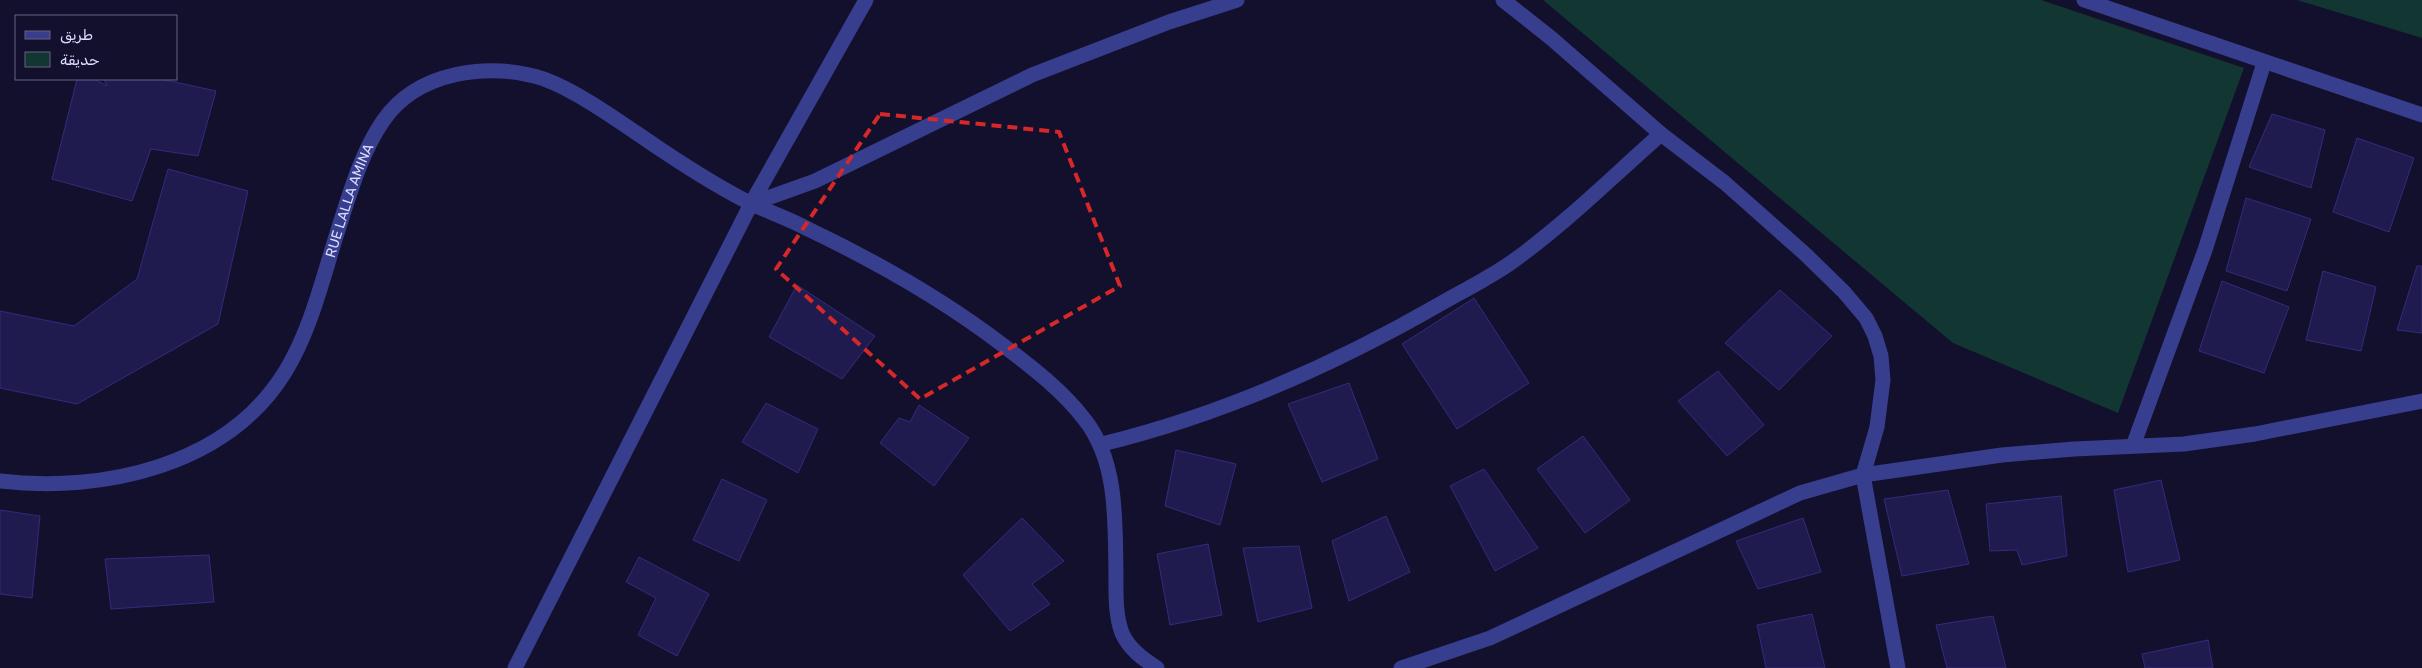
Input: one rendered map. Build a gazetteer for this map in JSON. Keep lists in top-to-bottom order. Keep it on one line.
{"streets":{"street":["RUE LALLA AMINA"]},"legend":["طريق","حديقة"]}
